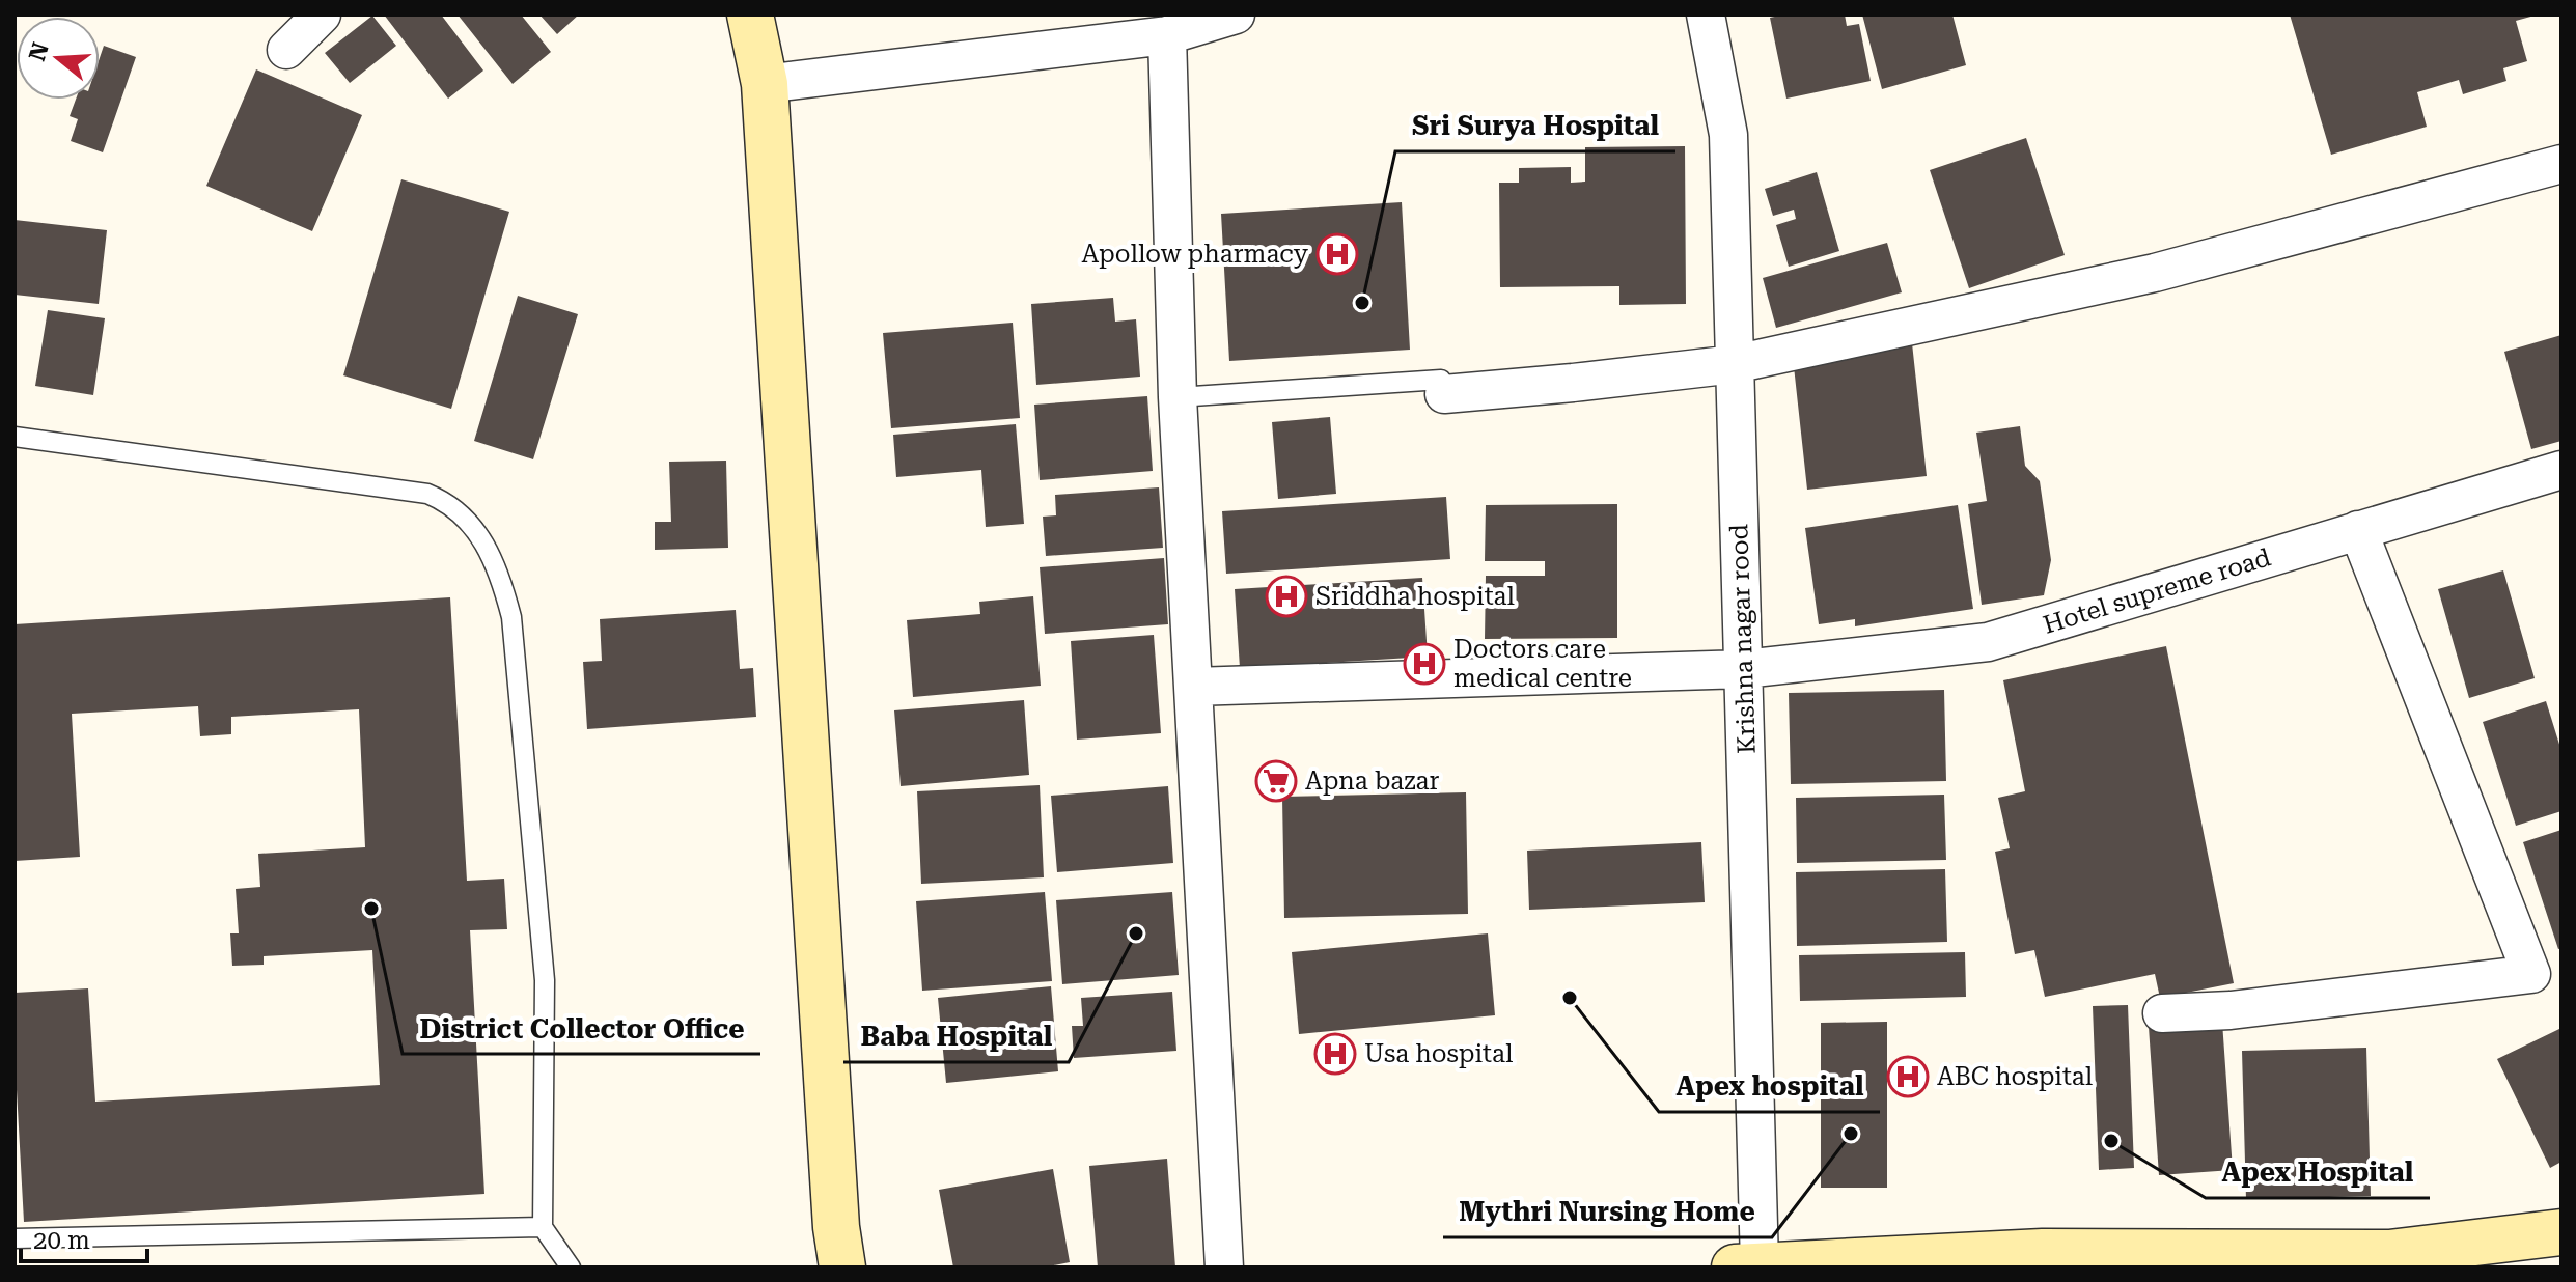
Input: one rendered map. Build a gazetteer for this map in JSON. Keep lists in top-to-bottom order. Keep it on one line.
{"streets":{"street":["Hotel supreme road","Krishna nagar rood"]},"crossings":[["Hotel supreme road","Krishna nagar rood"]],"places":{"hospital":["Apollow pharmacy","Sriddha hospital","Doctors care medical centre","Usa hospital","ABC hospital"],"other":["Sri Surya Hospital","District Collector Office","Baba Hospital","Apex hospital","Mythri Nursing Home","Apex Hospital"],"supermarket":["Apna bazar"]},"scale_bar":"20 m","north":"left"}
